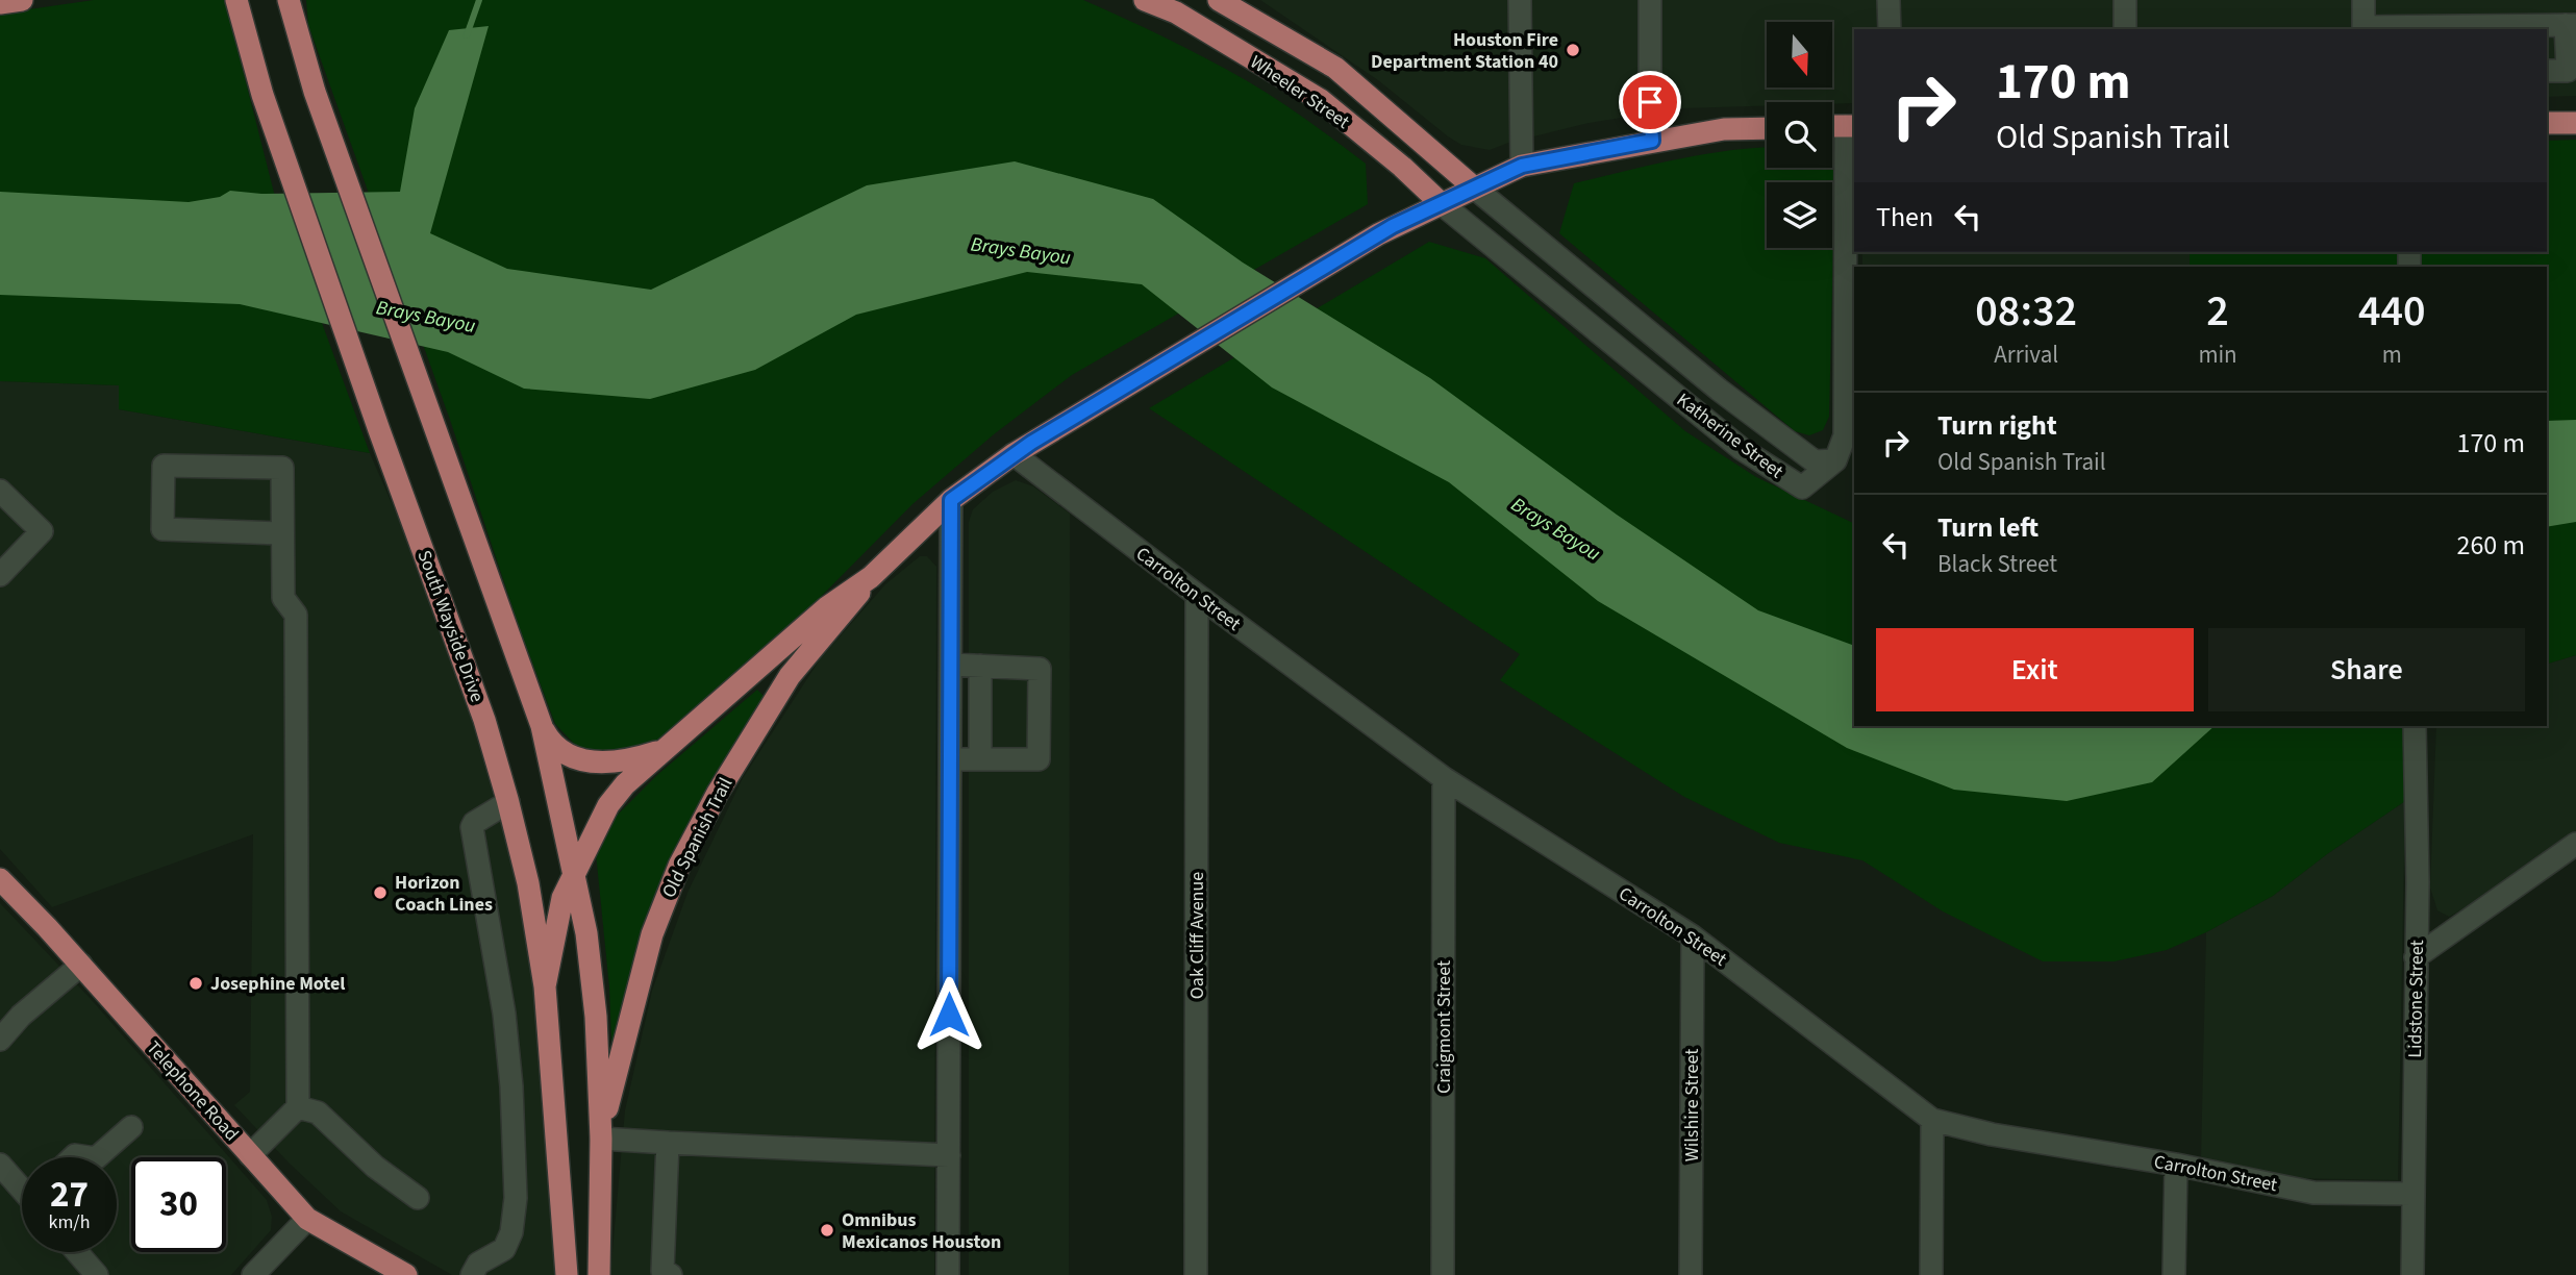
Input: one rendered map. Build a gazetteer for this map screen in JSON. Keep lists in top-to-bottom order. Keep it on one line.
{"streets":{"main road":["Wheeler Street","South Wayside Drive","Old Spanish Trail","Telephone Road"],"street":["Katherine Street","Carrolton Street","Oak Cliff Avenue","Lidstone Street","Craigmont Street","Wilshire Street"]},"crossings":[["Wheeler Street","Katherine Street"],["Wheeler Street","Old Spanish Trail"],["Katherine Street","Old Spanish Trail"],["Carrolton Street","Old Spanish Trail"],["Carrolton Street","Oak Cliff Avenue"],["Carrolton Street","Lidstone Street"],["Carrolton Street","Craigmont Street"],["Carrolton Street","Wilshire Street"],["South Wayside Drive","Old Spanish Trail"]],"water":["Brays Bayou"],"places":["Houston Fire Department Station 40","Horizon Coach Lines","Josephine Motel","Omnibus Mexicanos Houston"],"north":"bottom","page":{"turn":["170 m","Old Spanish Trail"],"then":"Then","eta":["08:32","Arrival","2","min","440","m"],"list":[{"name":"Turn right","note":"Old Spanish Trail","value":"170 m"},{"name":"Turn left","note":"Black Street","value":"260 m"}],"buttons":["Exit","Share"],"speed":"27 km/h","limit":"30"}}
